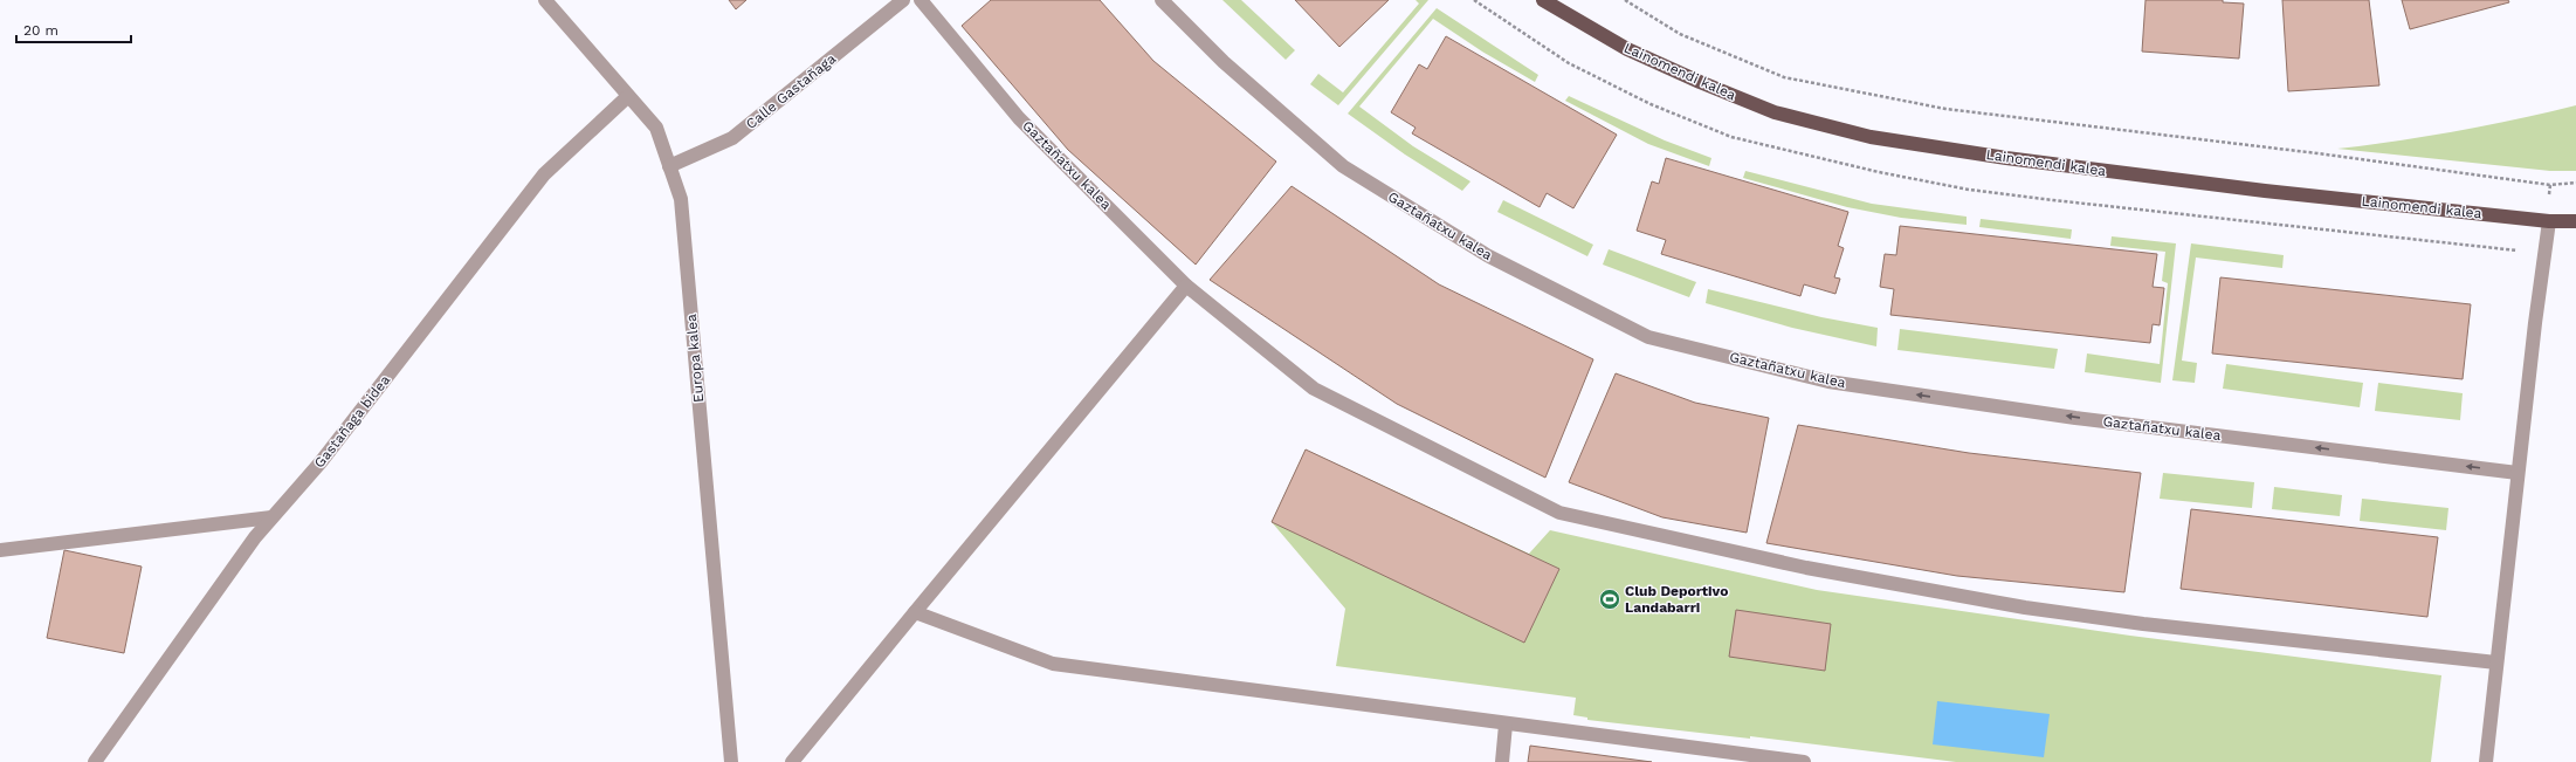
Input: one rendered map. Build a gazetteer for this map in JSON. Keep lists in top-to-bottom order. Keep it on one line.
{"streets":{"main road":["Lainomendi kalea"],"street":["Calle Gastañaga","Gaztañatxu kalea","Europa kalea","Gastañaga bidea"]},"crossings":[["Calle Gastañaga","Europa kalea"],["Europa kalea","Gastañaga bidea"]],"one_way":["Gaztañatxu kalea"],"places":{"sports":["Club Deportivo Landabarri"]},"scale_bar":"20 m"}
